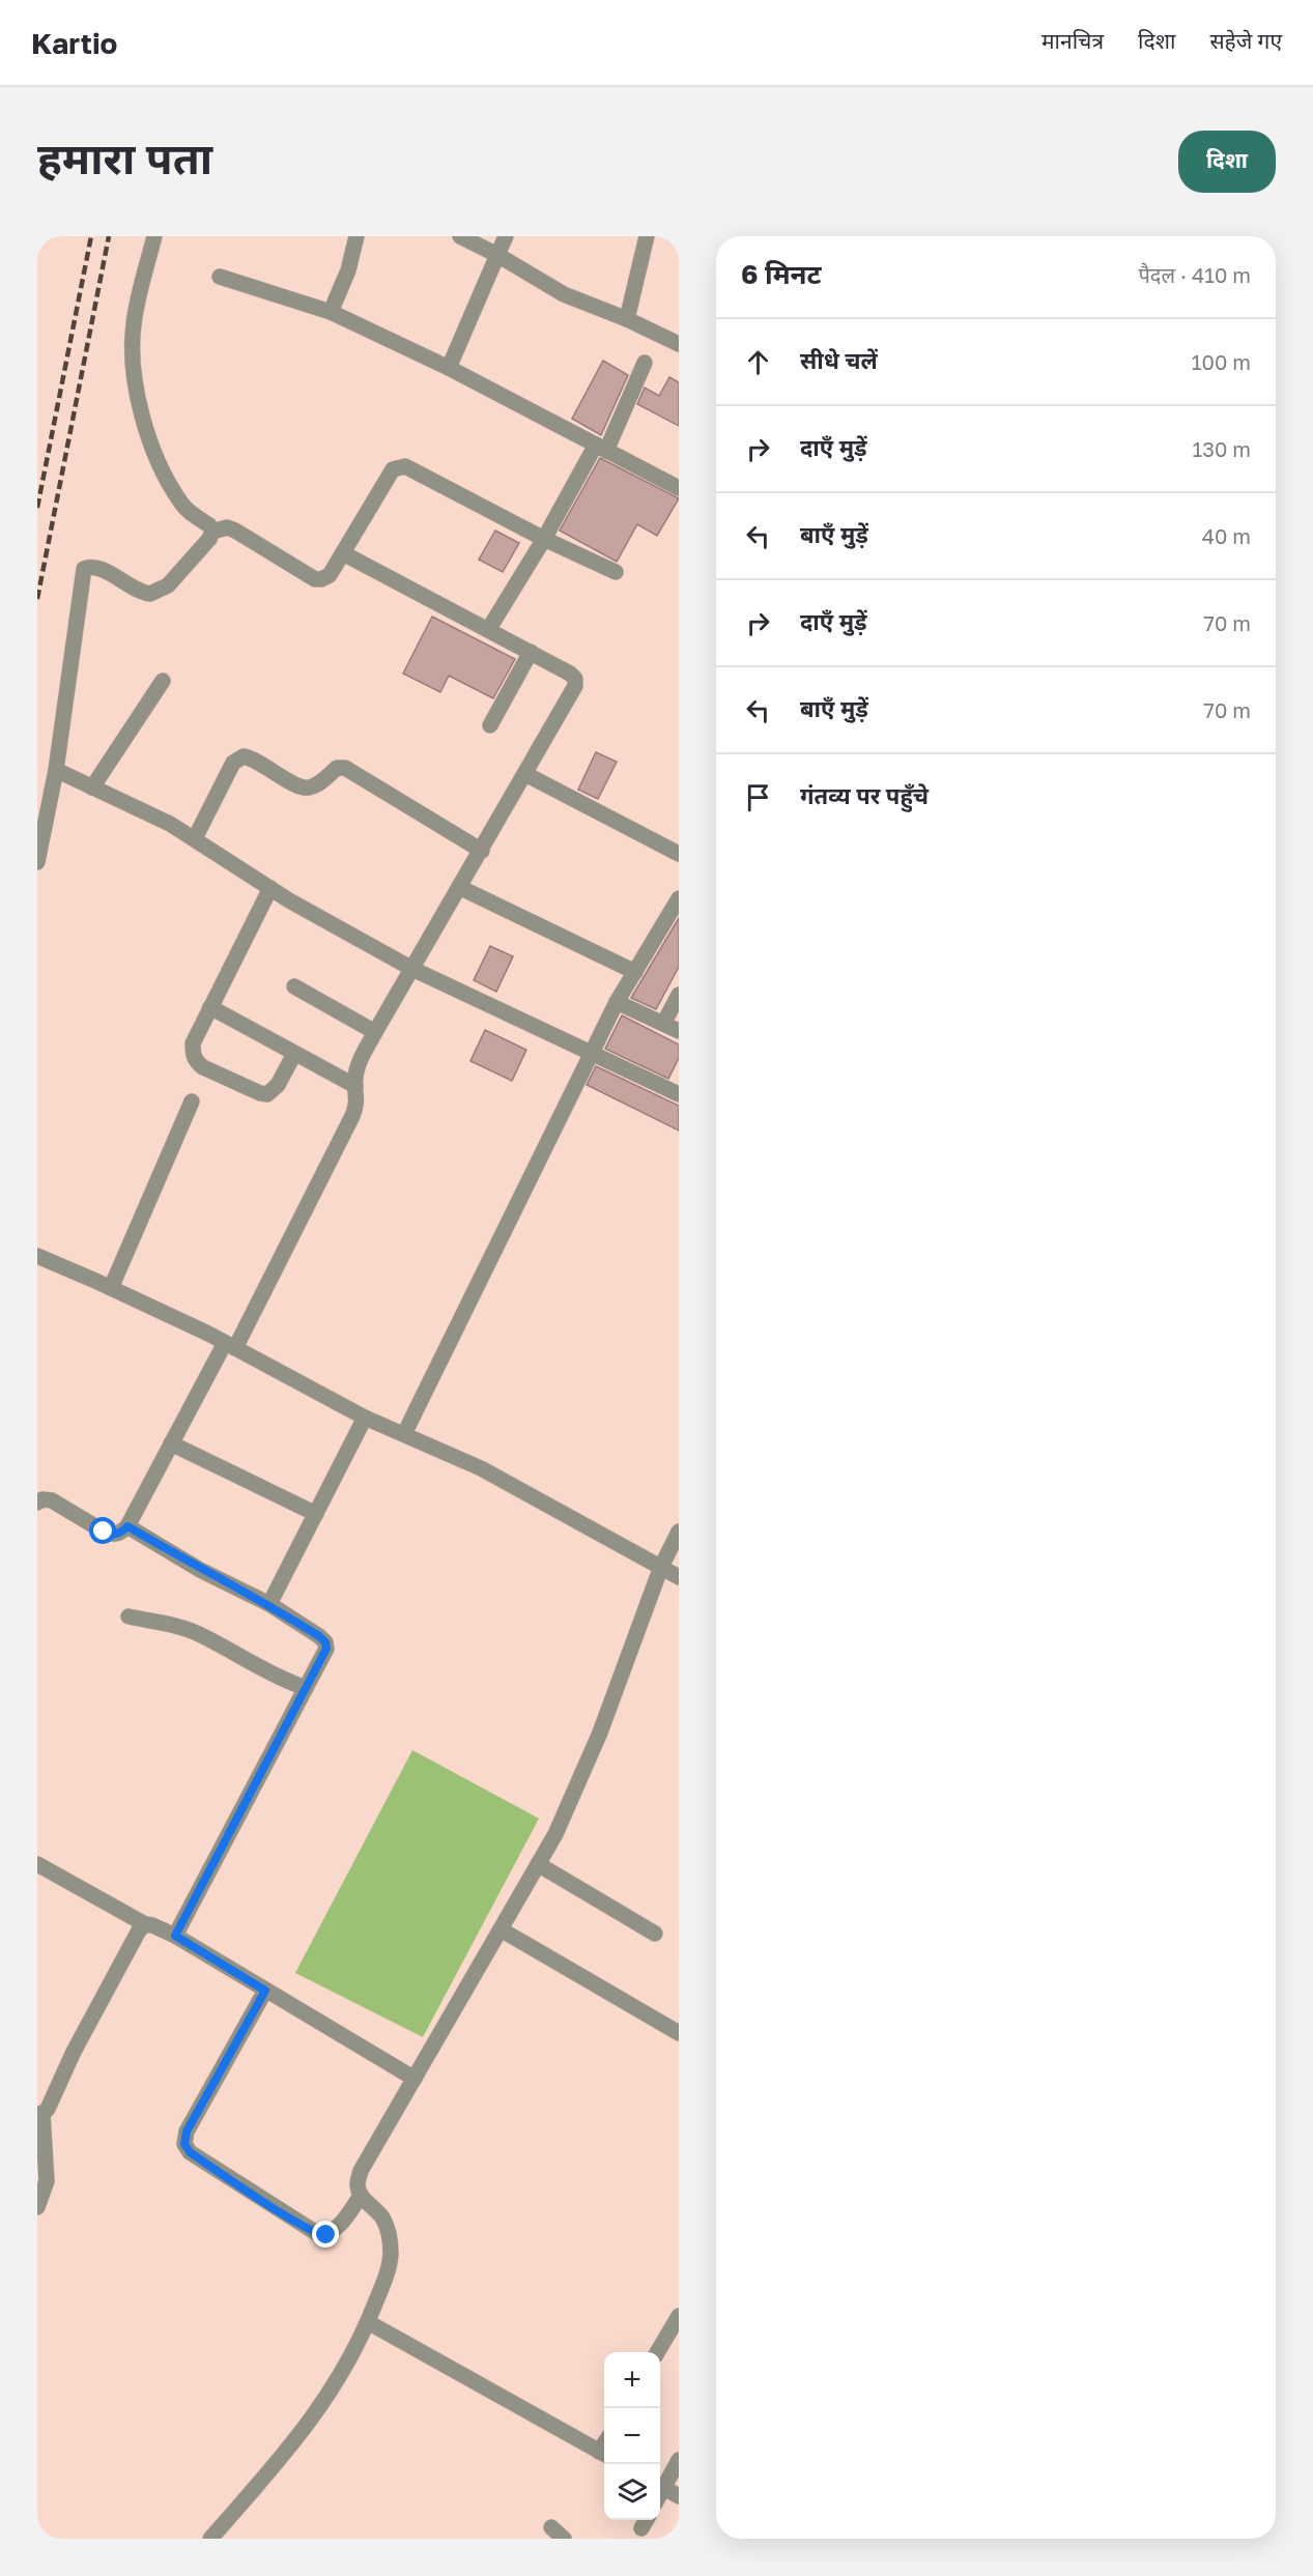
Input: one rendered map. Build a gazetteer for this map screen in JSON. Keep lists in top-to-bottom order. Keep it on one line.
{"page":{"header":"Kartio","nav":["मानचित्र","दिशा","सहेजे गए"],"buttons":"दिशा","title":"हमारा पता","heading":["6 मिनट","पैदल · 410 m"],"list":[["सीधे चलें","100 m"],["दाएँ मुड़ें","130 m"],["बाएँ मुड़ें","40 m"],["दाएँ मुड़ें","70 m"],["बाएँ मुड़ें","70 m"],"गंतव्य पर पहुँचे"],"map_buttons":["+","−"]}}
